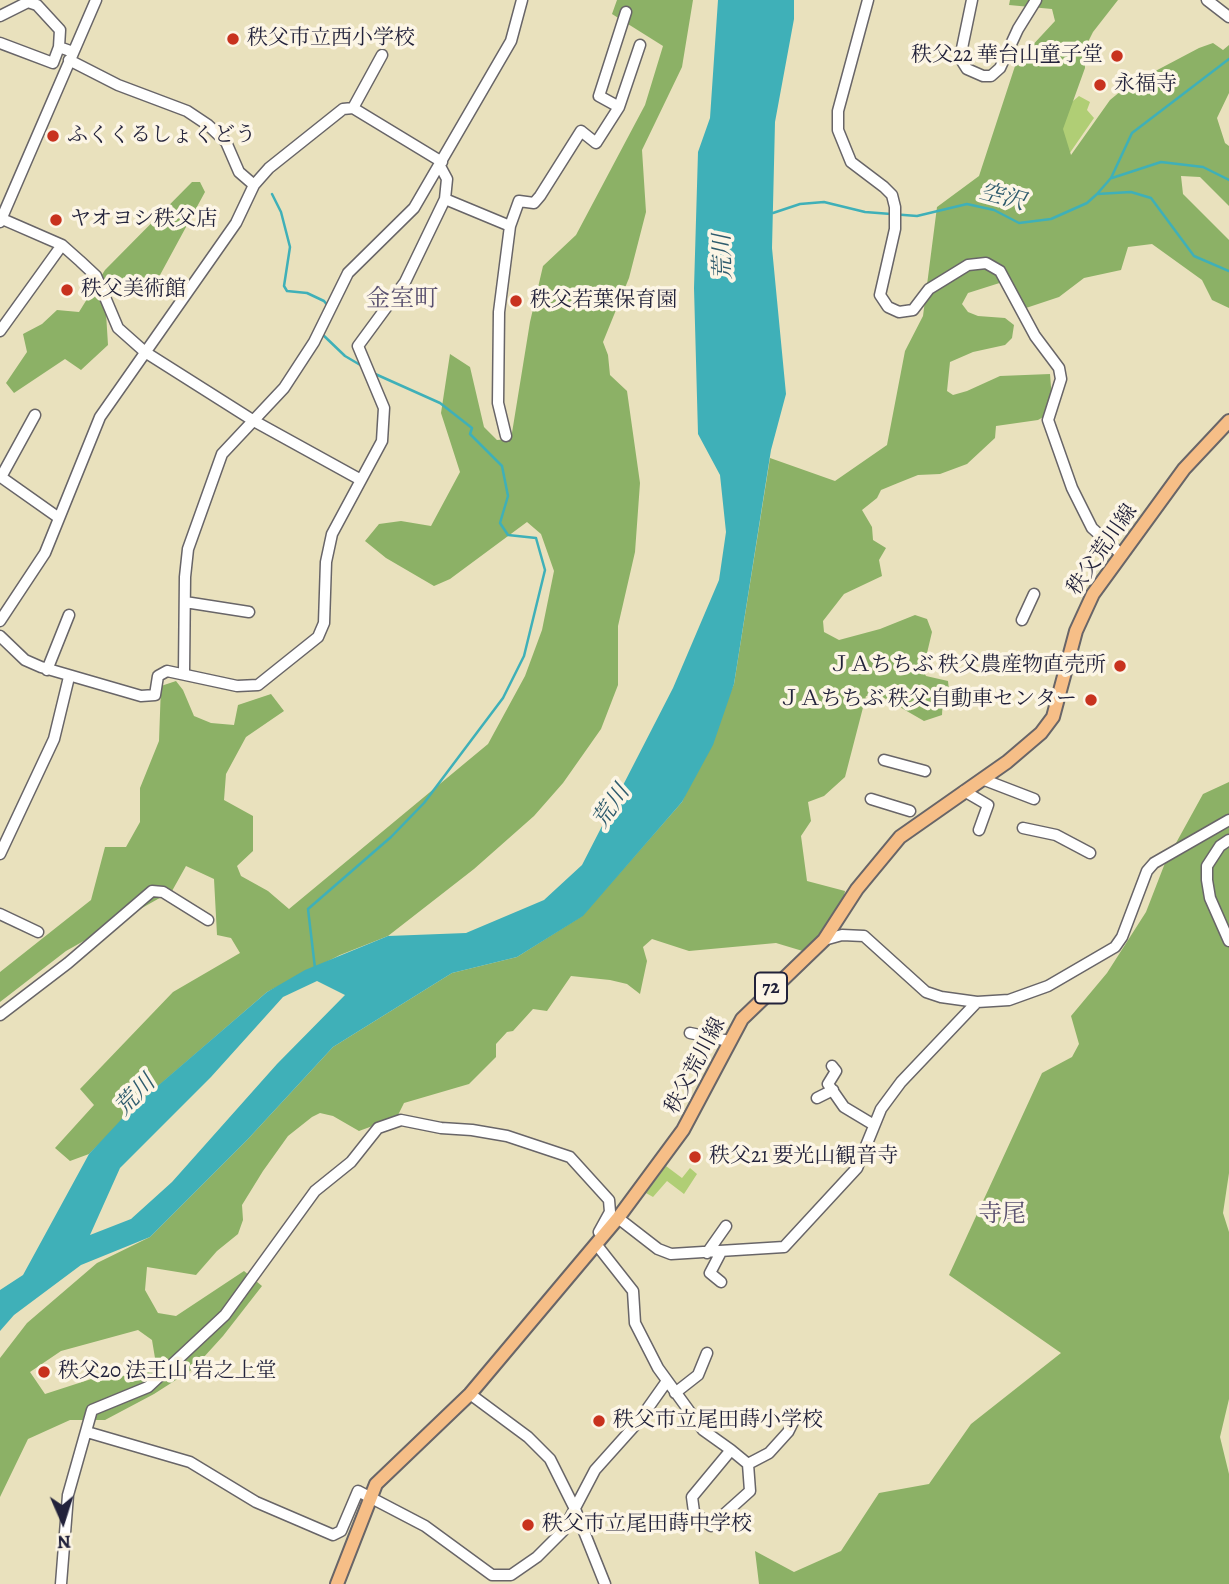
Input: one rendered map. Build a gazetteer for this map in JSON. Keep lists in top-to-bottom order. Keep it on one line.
{"streets":{"main road":["秩父荒川線","72"]},"districts":["金室町","寺尾"],"water":["空沢","荒川"],"places":["秩父市立西小学校","秩父22 華台山童子堂","永福寺","ふくくるしょくどう","ヤオヨシ秩父店","秩父美術館","秩父若葉保育園","ＪＡちちぶ 秩父農産物直売所","ＪＡちちぶ 秩父自動車センター","秩父21 要光山観音寺","秩父20 法王山 岩之上堂","秩父市立尾田蒔小学校","秩父市立尾田蒔中学校"],"north":"bottom"}
